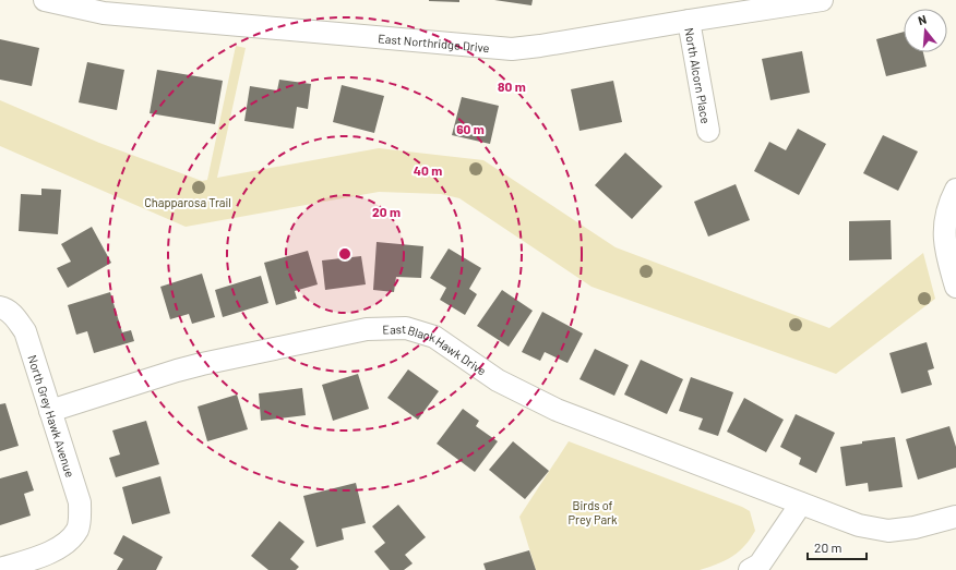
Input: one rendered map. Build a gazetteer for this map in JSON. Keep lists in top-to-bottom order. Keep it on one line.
{"streets":{"street":["East Northridge Drive","North Alcorn Place","East Black Hawk Drive","North Grey Hawk Avenue"]},"crossings":[["East Northridge Drive","North Alcorn Place"],["East Black Hawk Drive","North Grey Hawk Avenue"]],"parks":["Chapparosa Trail","Birds of Prey Park"],"scale_bar":"20 m","north":"top","rings":["80 m","60 m","40 m","20 m"]}
